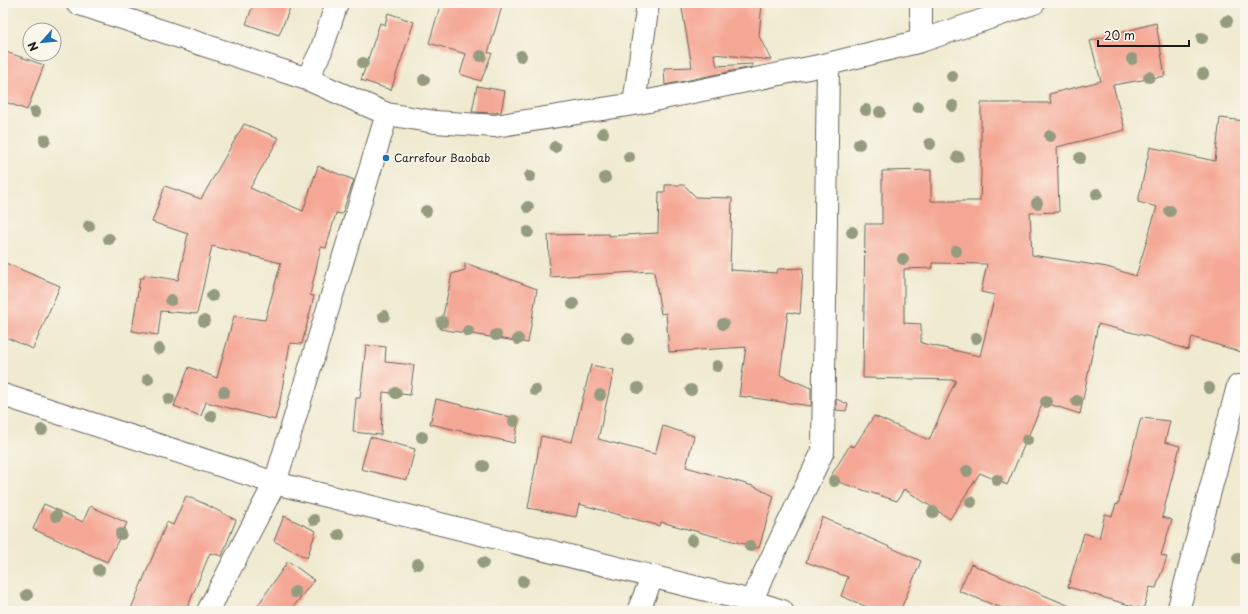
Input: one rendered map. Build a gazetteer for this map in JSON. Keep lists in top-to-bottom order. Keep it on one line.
{"places":["Carrefour Baobab"],"scale_bar":"20 m","north":"bottom left"}
